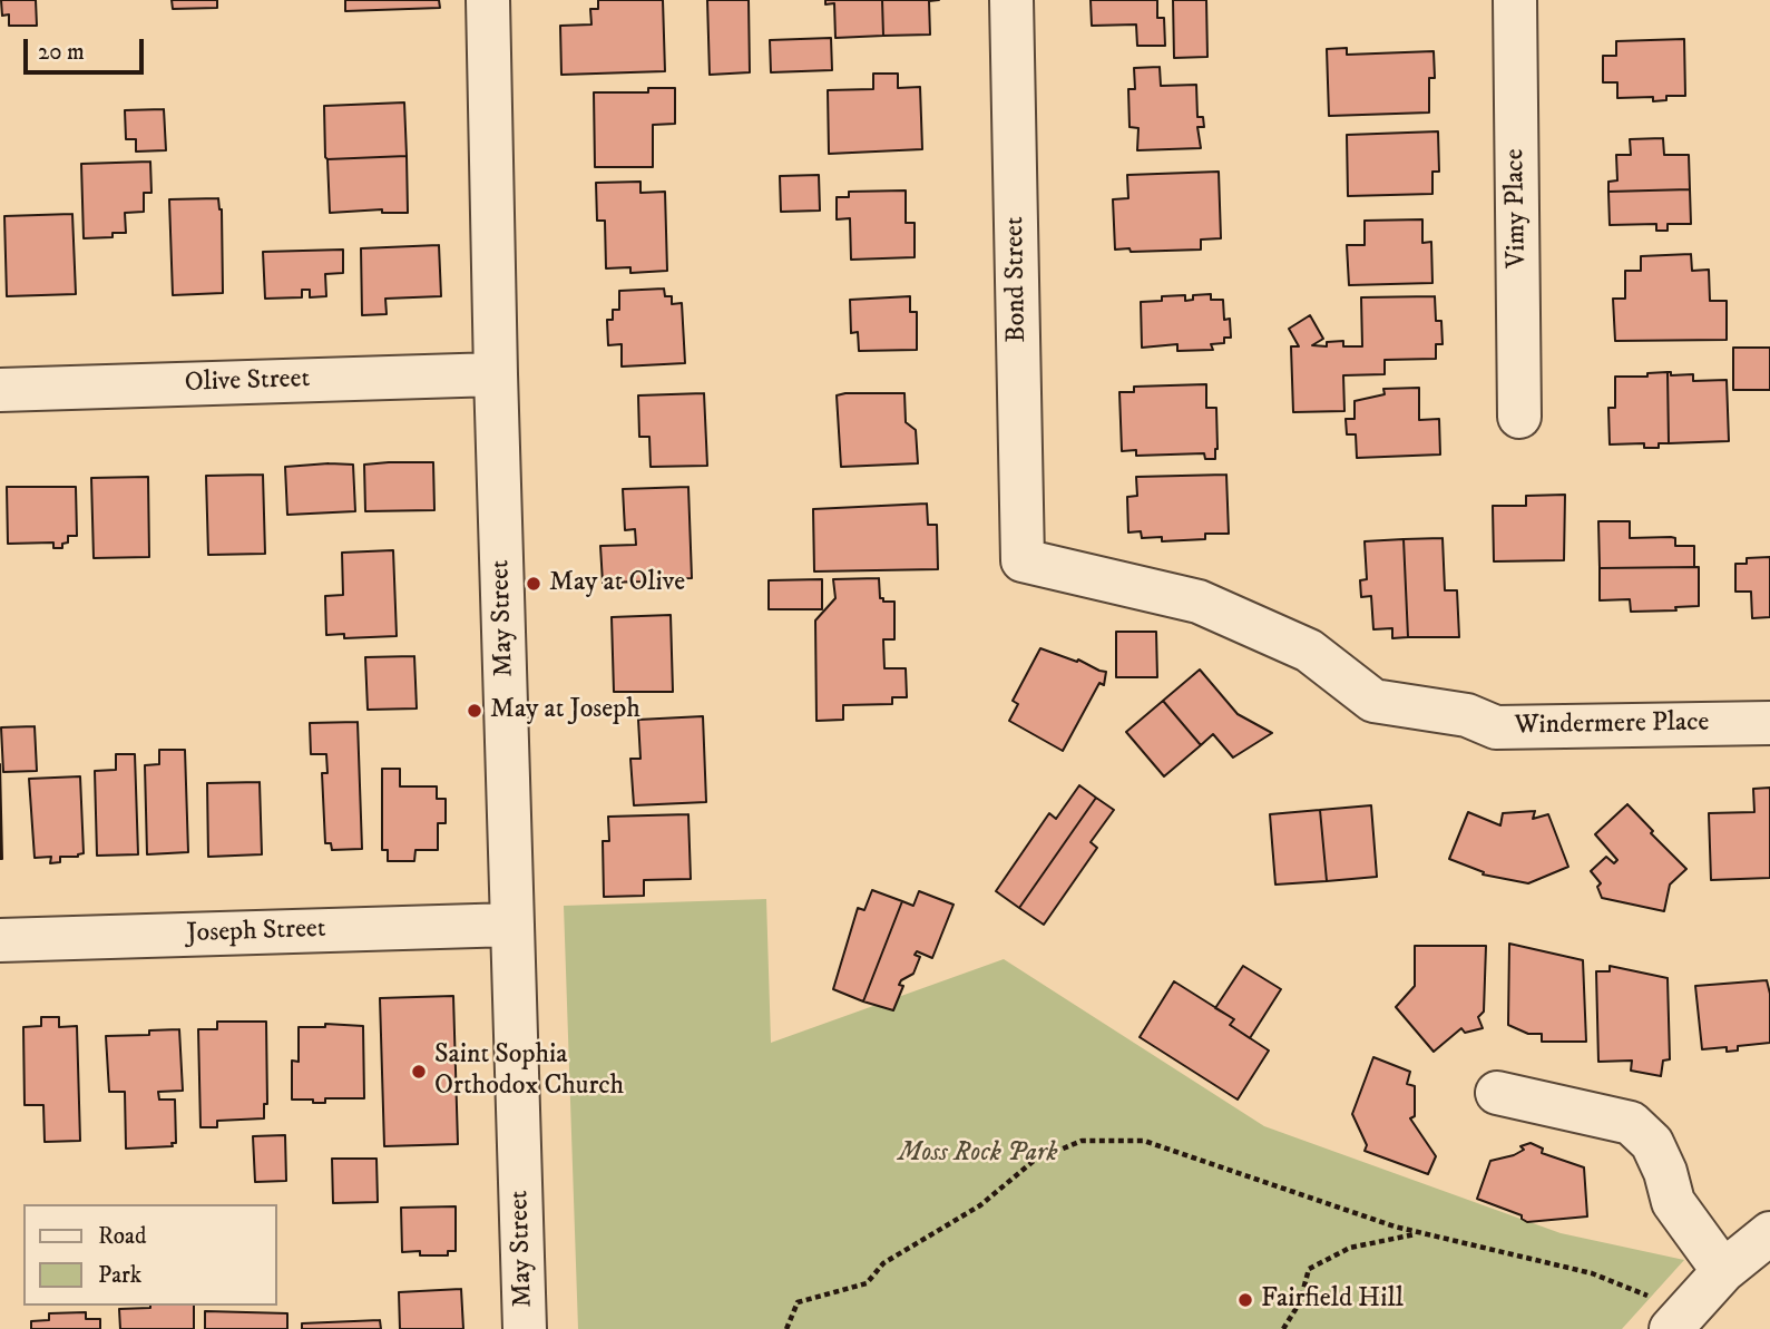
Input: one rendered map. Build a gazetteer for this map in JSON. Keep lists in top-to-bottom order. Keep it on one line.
{"streets":{"street":["Vimy Place","Bond Street","Olive Street","May Street","Windermere Place","Joseph Street"]},"crossings":[["Bond Street","Windermere Place"],["Olive Street","May Street"],["May Street","Joseph Street"]],"parks":["Moss Rock Park"],"places":["May at Olive","May at Joseph","Saint Sophia Orthodox Church","Fairfield Hill"],"legend":["Road","Park"],"scale_bar":"20 m"}
